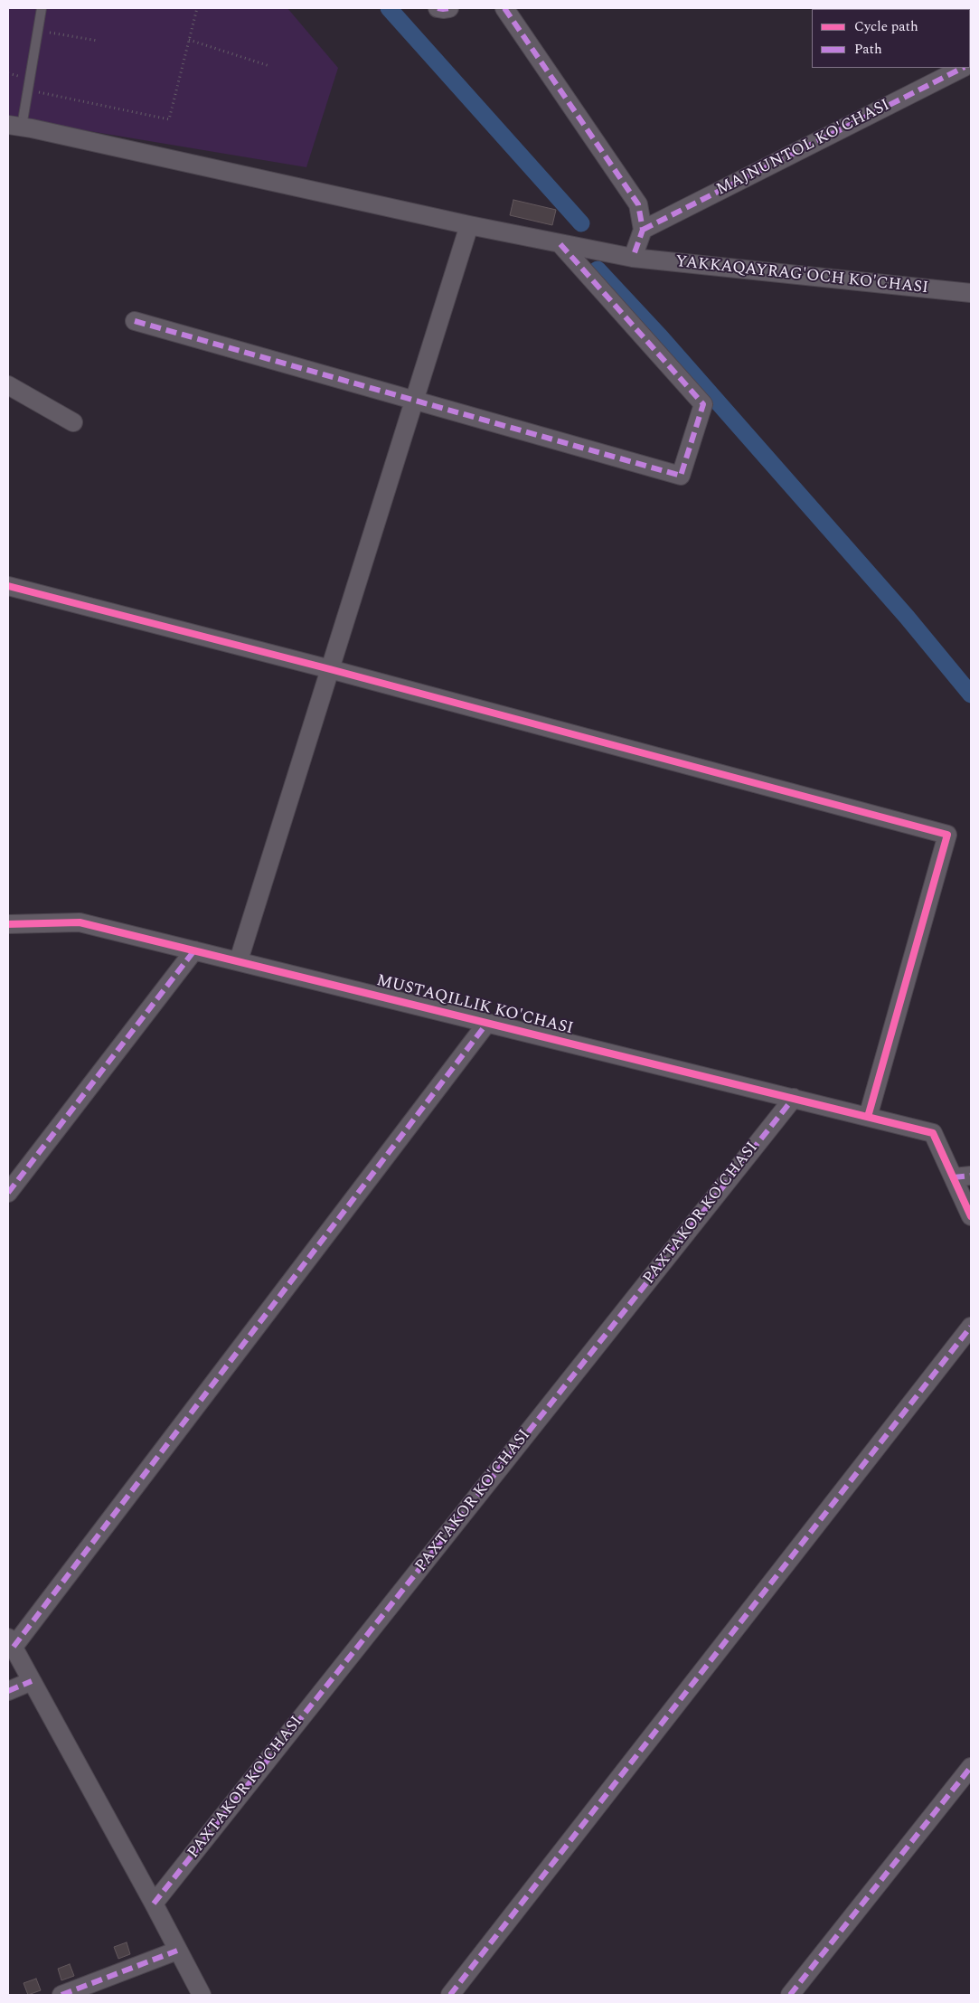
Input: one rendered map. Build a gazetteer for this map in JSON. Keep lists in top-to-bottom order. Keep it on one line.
{"streets":{"street":["MAJNUNTOL KO'CHASI","YAKKAQAYRAG'OCH KO'CHASI","MUSTAQILLIK KO'CHASI","PAXTAKOR KO'CHASI"]},"crossings":[["MUSTAQILLIK KO'CHASI","PAXTAKOR KO'CHASI"]],"legend":["Cycle path","Path"]}
